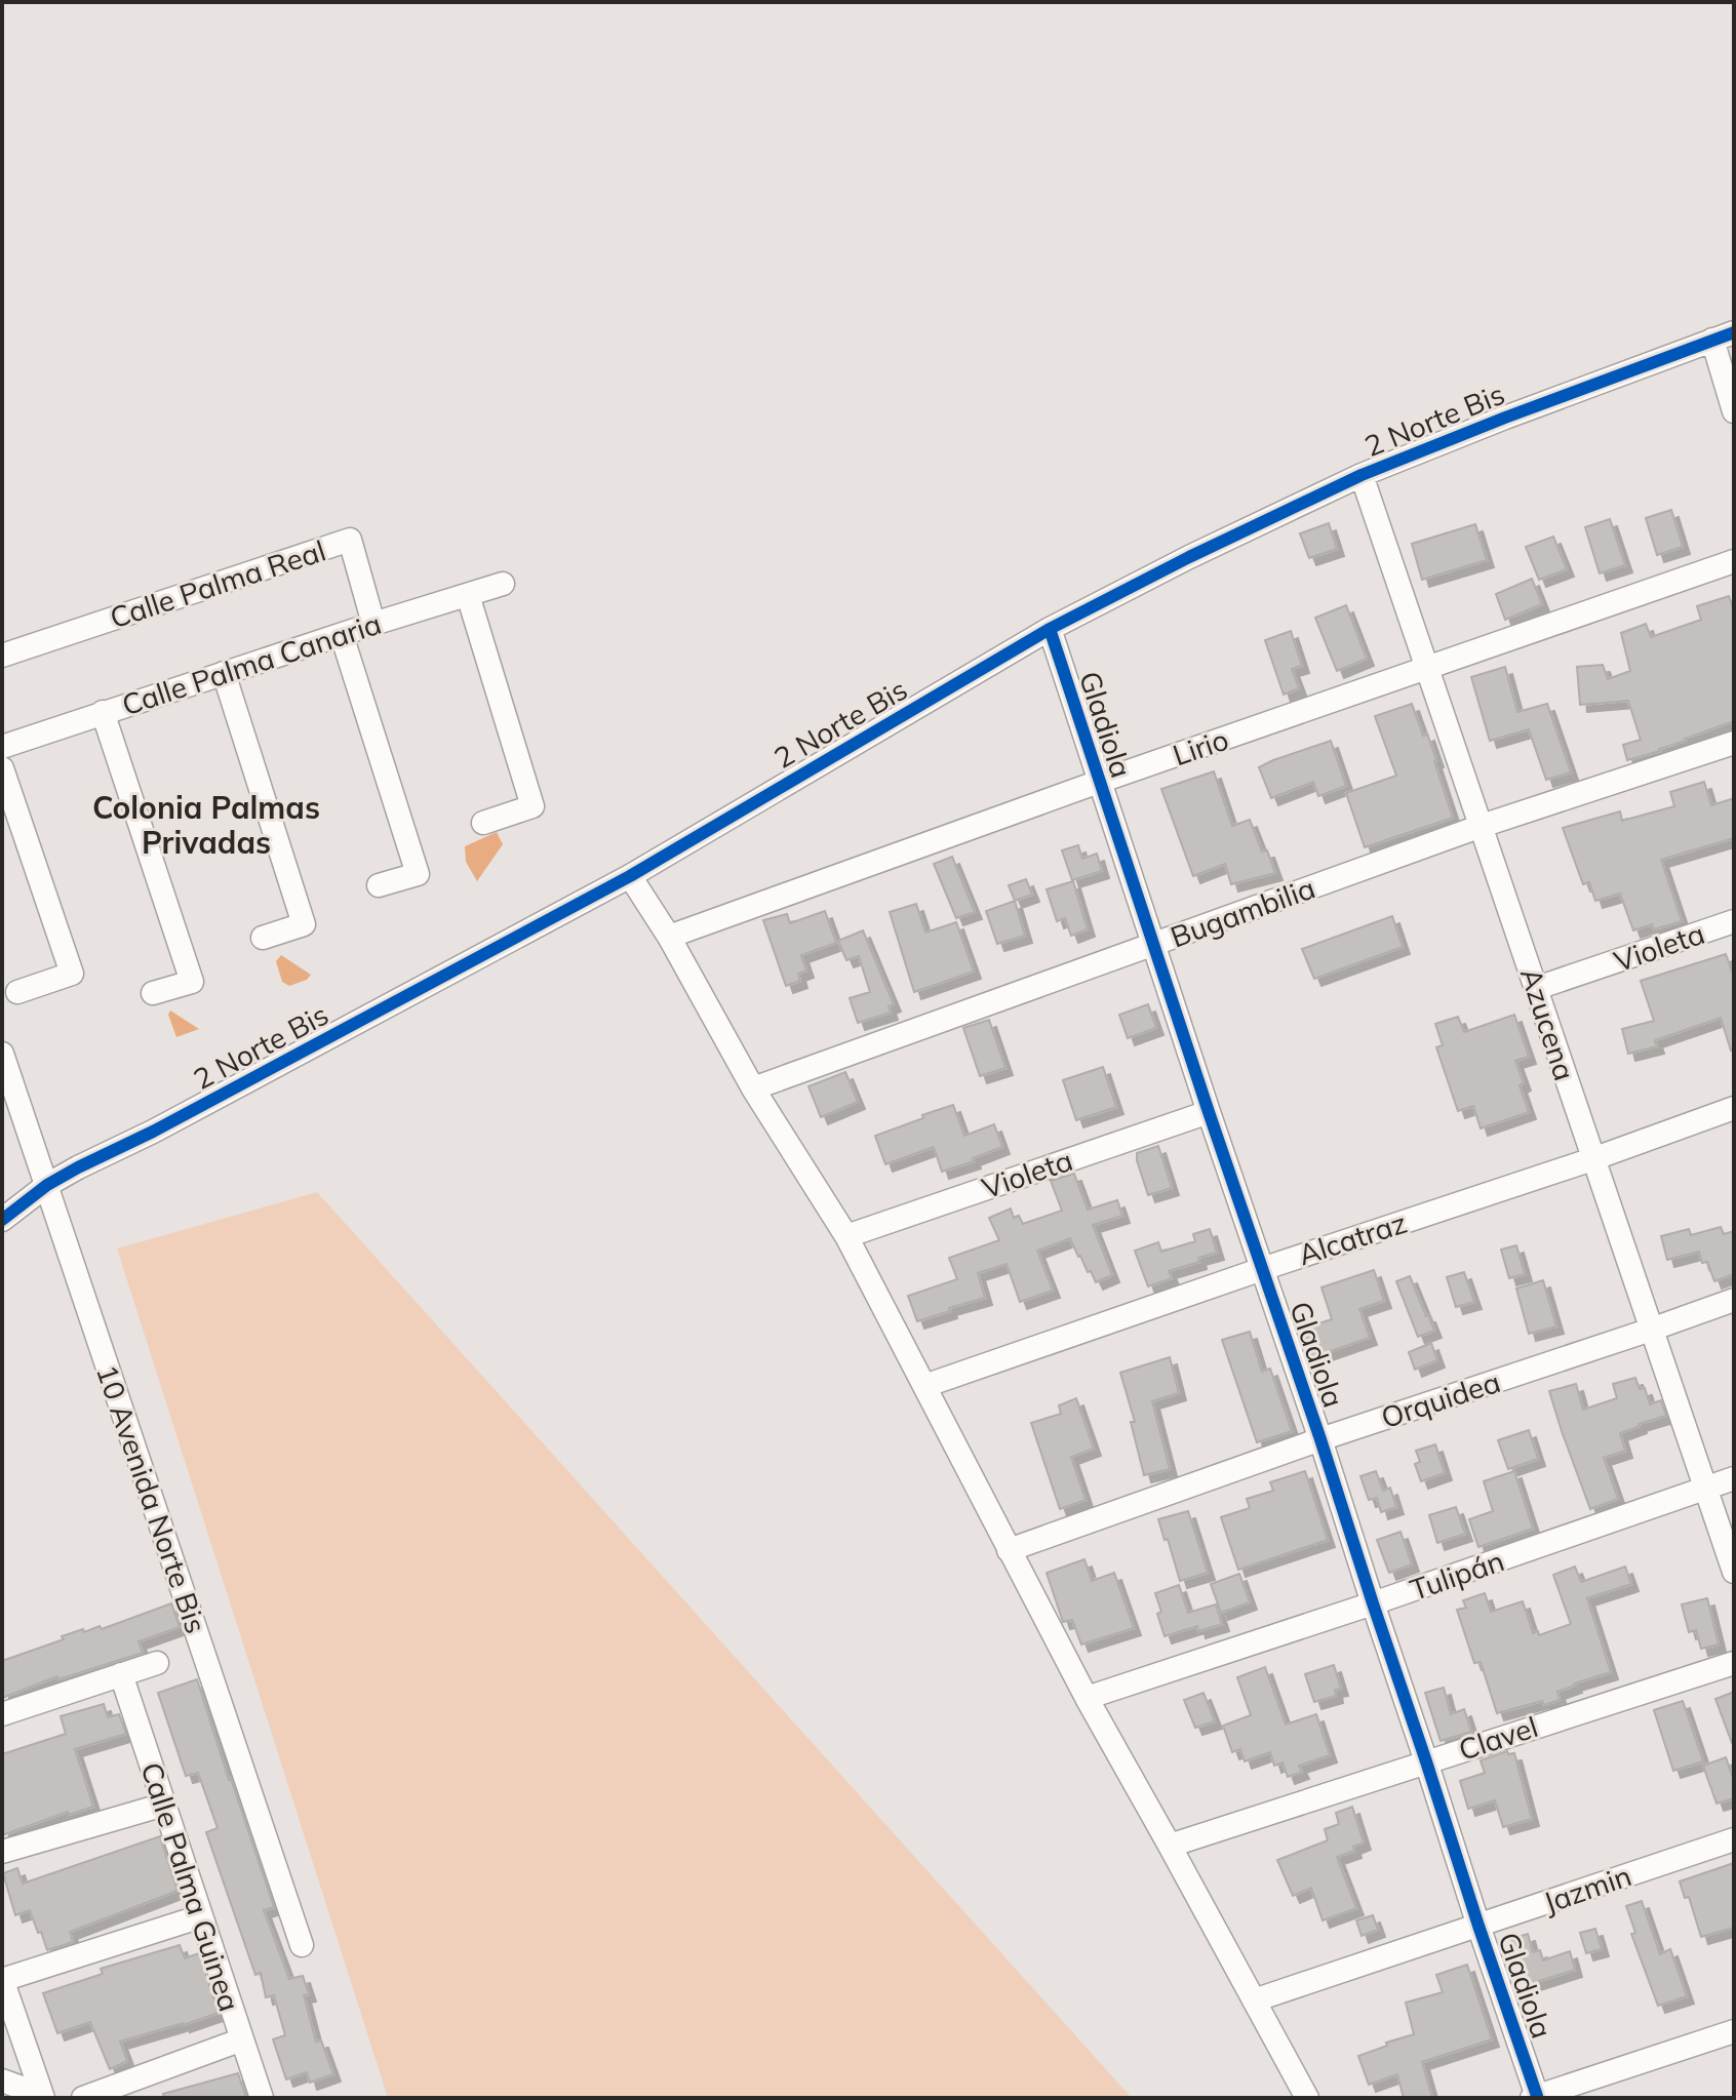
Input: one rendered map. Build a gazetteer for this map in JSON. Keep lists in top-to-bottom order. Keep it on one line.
{"streets":{"street":["2 Norte Bis","Calle Palma Real","Calle Palma Canaria","Gladiola","Lirio","Bugambilia","Violeta","Azucena","Alcatraz","Orquidea","10 Avenida Norte Bis","Tulipán","Clavel","Calle Palma Guinea","Jazmin"]},"crossings":[["2 Norte Bis","Gladiola"],["2 Norte Bis","Azucena"],["2 Norte Bis","10 Avenida Norte Bis"],["Calle Palma Real","Calle Palma Canaria"],["Gladiola","Lirio"],["Gladiola","Bugambilia"],["Gladiola","Violeta"],["Gladiola","Alcatraz"],["Gladiola","Orquidea"],["Gladiola","Tulipán"],["Gladiola","Clavel"],["Gladiola","Jazmin"],["Lirio","Azucena"],["Bugambilia","Azucena"],["Violeta","Azucena"],["Azucena","Alcatraz"],["Azucena","Orquidea"],["Azucena","Tulipán"]],"districts":["Colonia Palmas Privadas"]}
